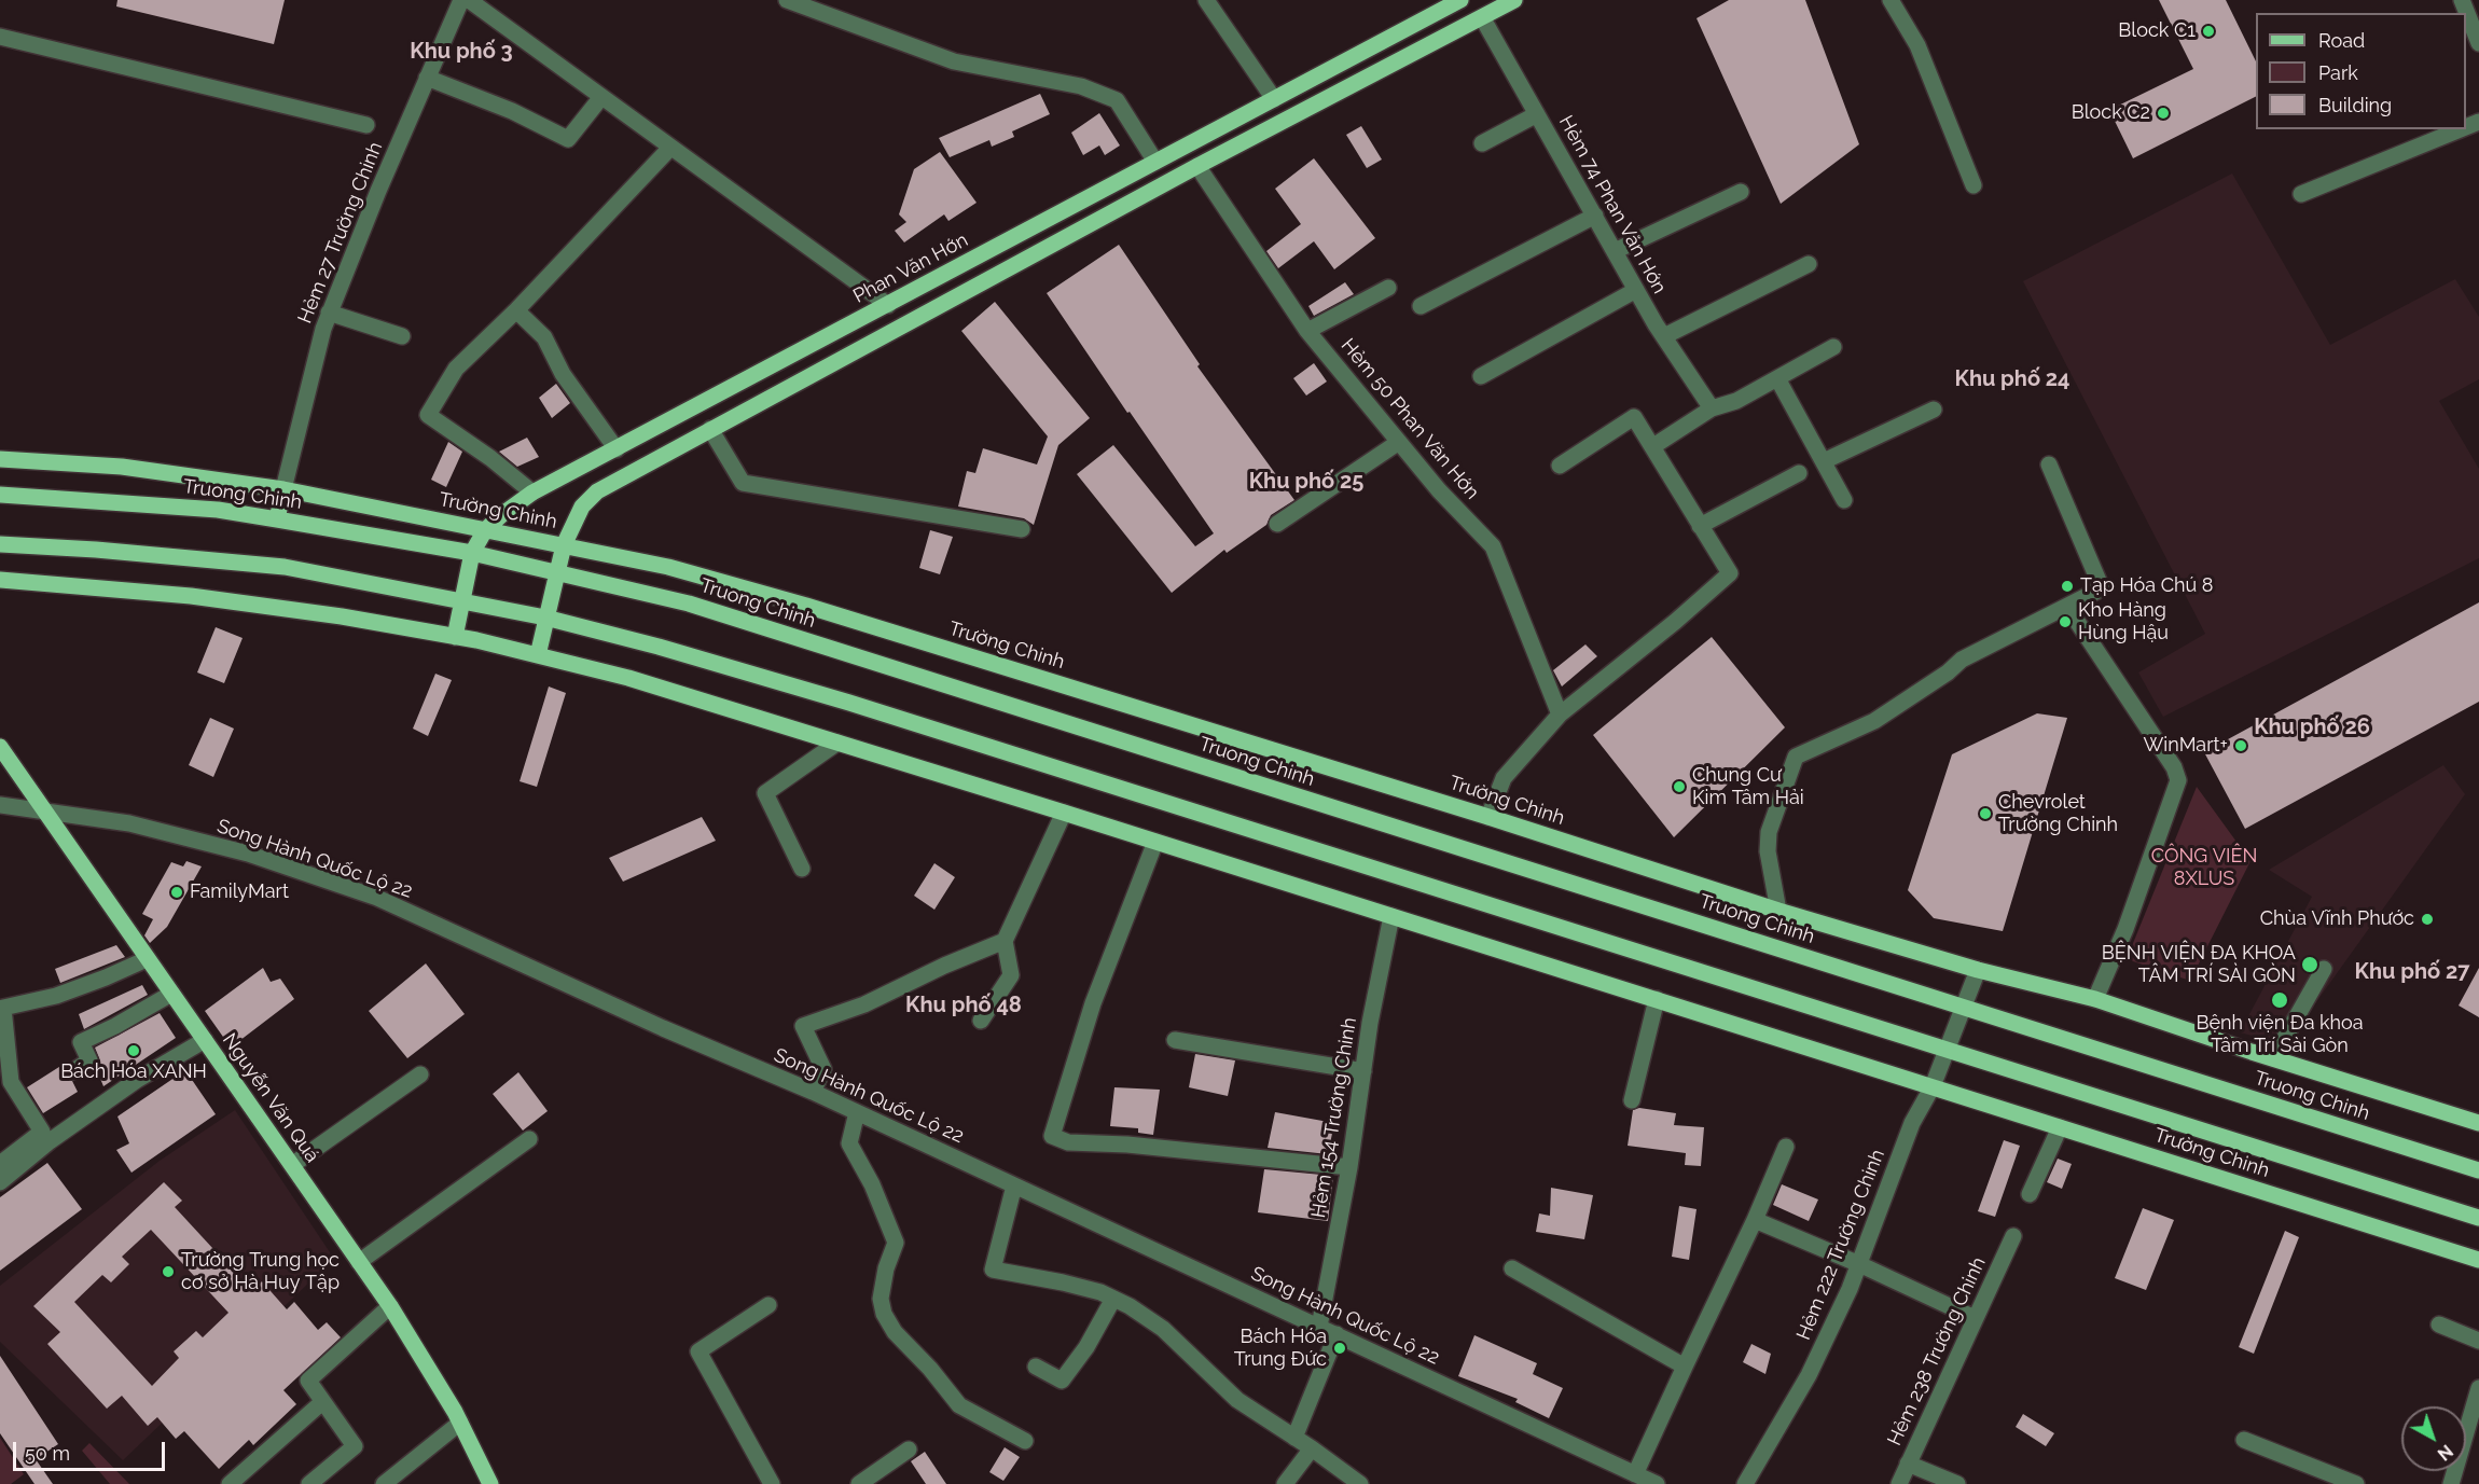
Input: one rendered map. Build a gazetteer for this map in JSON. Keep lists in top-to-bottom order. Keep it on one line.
{"streets":{"main road":["Phan Văn Hớn","Truong Chinh","Trường Chinh","Nguyễn Văn Quá"],"street":["Hẻm 74 Phan Văn Hớn","Hẻm 27 Trường Chinh","Hẻm 50 Phan Văn Hớn","Song Hành Quốc Lộ 22","Hẻm 154 Trường Chinh","Hẻm 222 Trường Chinh","Hẻm 238 Trường Chinh"]},"crossings":[["Hẻm 27 Trường Chinh","Trường Chinh"],["Phan Văn Hớn","Truong Chinh"],["Phan Văn Hớn","Trường Chinh"],["Trường Chinh","Hẻm 154 Trường Chinh"],["Trường Chinh","Hẻm 222 Trường Chinh"],["Song Hành Quốc Lộ 22","Nguyễn Văn Quá"],["Song Hành Quốc Lộ 22","Hẻm 154 Trường Chinh"]],"districts":["Khu phố 3","Khu phố 24","Khu phố 25","Khu phố 26","Khu phố 27","Khu phố 48"],"parks":["CÔNG VIÊN 8XLUS"],"places":["Block C1","Block C2","Tạp Hóa Chú 8","Kho Hàng Hùng Hậu","WinMart+","Chung Cư Kim Tâm Hải","Chevrolet Trường Chinh","FamilyMart","Chùa Vĩnh Phước","BỆNH VIỆN ĐA KHOA TÂM TRÍ SÀI GÒN","Bệnh viện Đa khoa Tâm Trí Sài Gòn","Bách Hóa XANH","Trường Trung học cơ sở Hà Huy Tập","Bách Hóa Trung Đức"],"legend":["Road","Park","Building"],"scale_bar":"50 m","north":"bottom right"}
